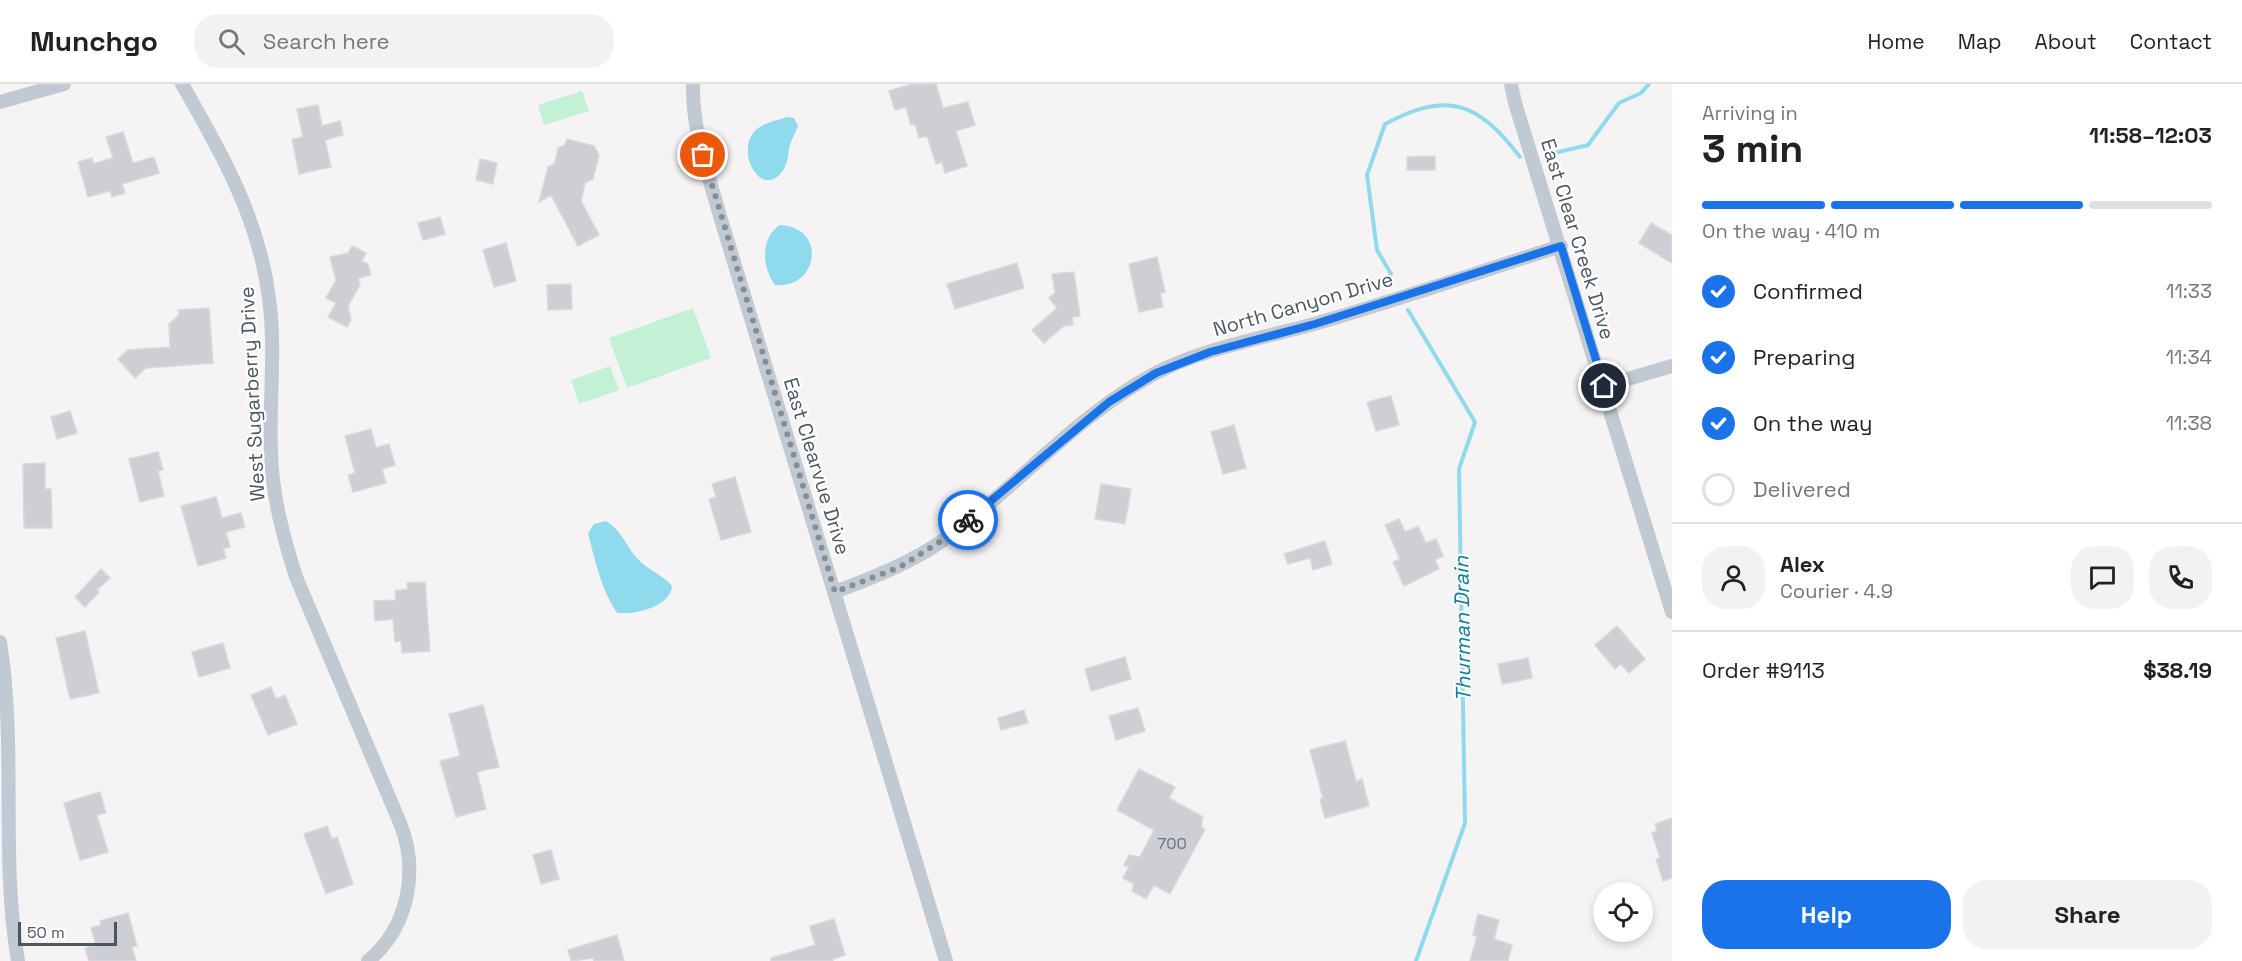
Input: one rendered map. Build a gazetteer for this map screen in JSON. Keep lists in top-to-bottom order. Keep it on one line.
{"streets":{"street":["East Clear Creek Drive","North Canyon Drive","West Sugarberry Drive","East Clearvue Drive"]},"crossings":[["East Clear Creek Drive","North Canyon Drive"],["North Canyon Drive","East Clearvue Drive"]],"water":["Thurman Drain"],"house_numbers":["700"],"scale_bar":"50 m","page":{"header":"Munchgo","search":"Search here","nav":["Home","Map","About","Contact"],"heading":["3 min","Arriving in","11:58–12:03"],"panel":["Alex","Courier · 4.9","Order #9113","$38.19"],"bar":"On the way · 410 m","list":[["Confirmed","11:33"],["Preparing","11:34"],["On the way","11:38"],"Delivered"],"buttons":["Help","Share"],"scale":"50 m"}}
